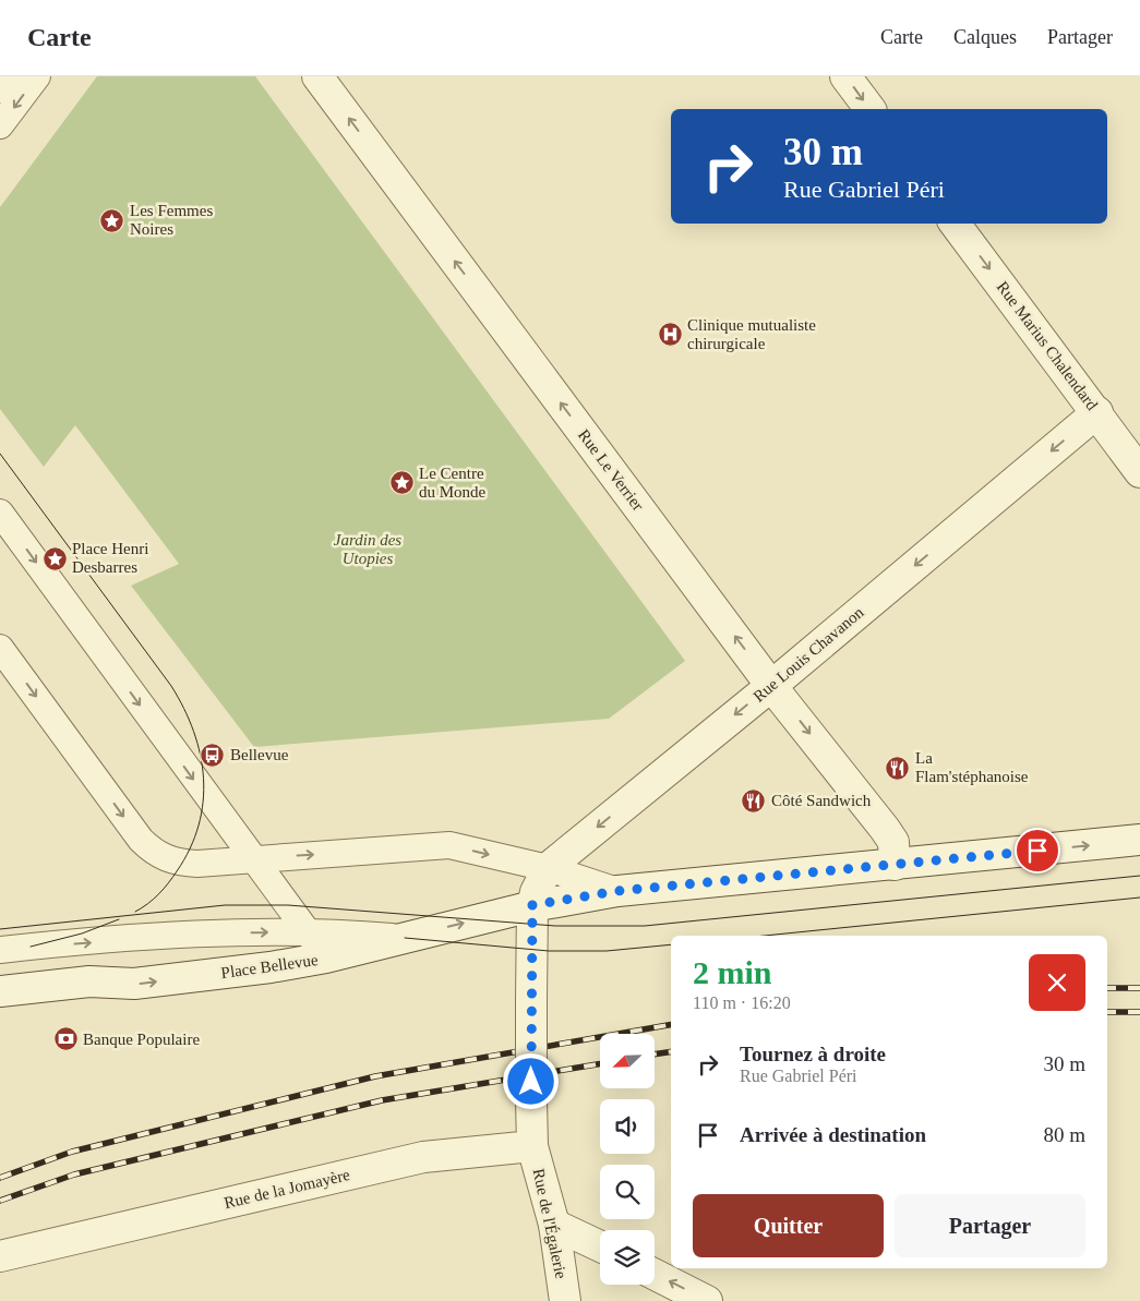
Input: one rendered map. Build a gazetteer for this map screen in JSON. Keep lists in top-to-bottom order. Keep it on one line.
{"streets":{"street":["Rue Marius Chalendard","Rue Le Verrier","Rue Louis Chavanon","Place Bellevue","Rue de la Jomayère","Rue de l'Égalerie"]},"crossings":[["Rue Marius Chalendard","Rue Louis Chavanon"],["Rue Le Verrier","Rue Louis Chavanon"],["Rue Le Verrier","Place Bellevue"],["Rue Louis Chavanon","Place Bellevue"],["Rue de la Jomayère","Rue de l'Égalerie"]],"one_way":["Rue Marius Chalendard","Rue Louis Chavanon","Place Bellevue"],"parks":["Jardin des Utopies"],"places":{"place":["Les Femmes Noires","Le Centre du Monde","Place Henri Desbarres"],"hospital":["Clinique mutualiste chirurgicale"],"bus stop":["Bellevue"],"restaurant":["La Flam'stéphanoise","Côté Sandwich"],"bank":["Banque Populaire"]},"north":"bottom left","page":{"header":"Carte","nav":["Carte","Calques","Partager"],"turn":["30 m","Rue Gabriel Péri"],"heading":["2 min","110 m · 16:20"],"list":[{"name":"Tournez à droite","note":"Rue Gabriel Péri","value":"30 m"},{"name":"Arrivée à destination","value":"80 m"}],"buttons":["Quitter","Partager"]}}
